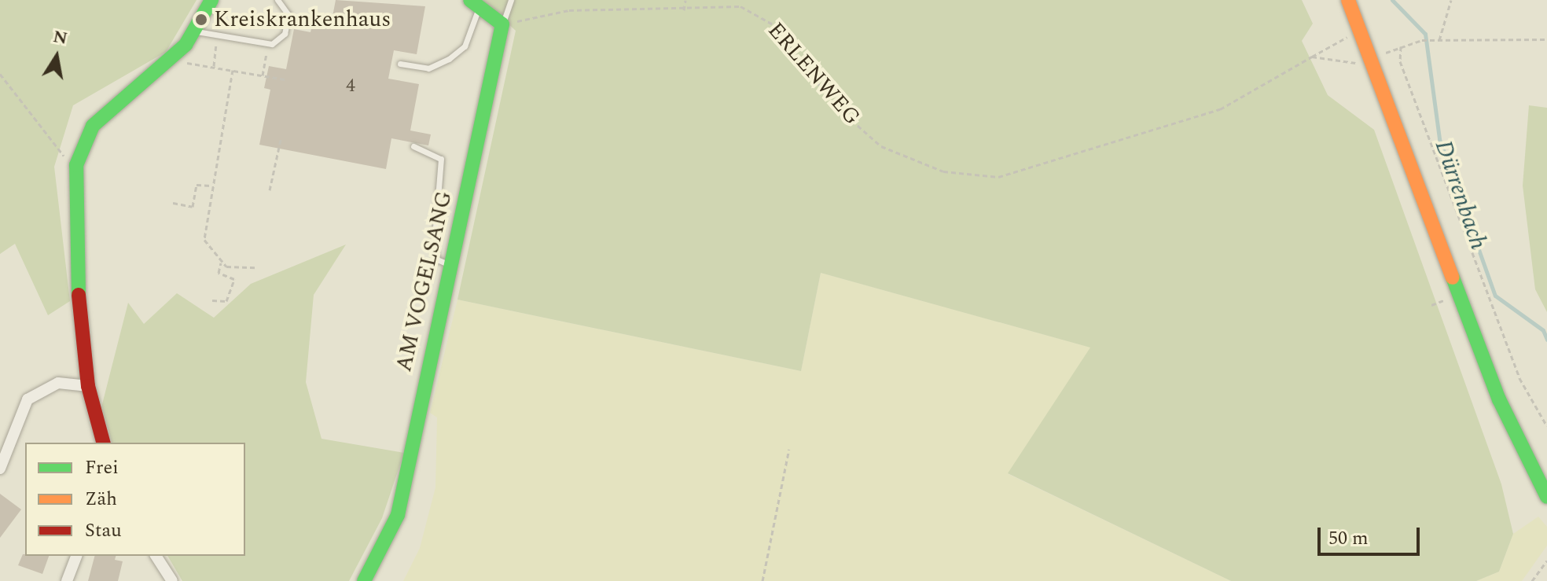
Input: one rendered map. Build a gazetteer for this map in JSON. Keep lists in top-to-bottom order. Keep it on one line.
{"streets":{"street":["AM VOGELSANG"],"path":["ERLENWEG"]},"crossings":[["ERLENWEG","AM VOGELSANG"]],"water":["Dürrenbach"],"places":["Kreiskrankenhaus"],"house_numbers":["4"],"legend":["Frei","Zäh","Stau"],"scale_bar":"50 m","north":"top"}
